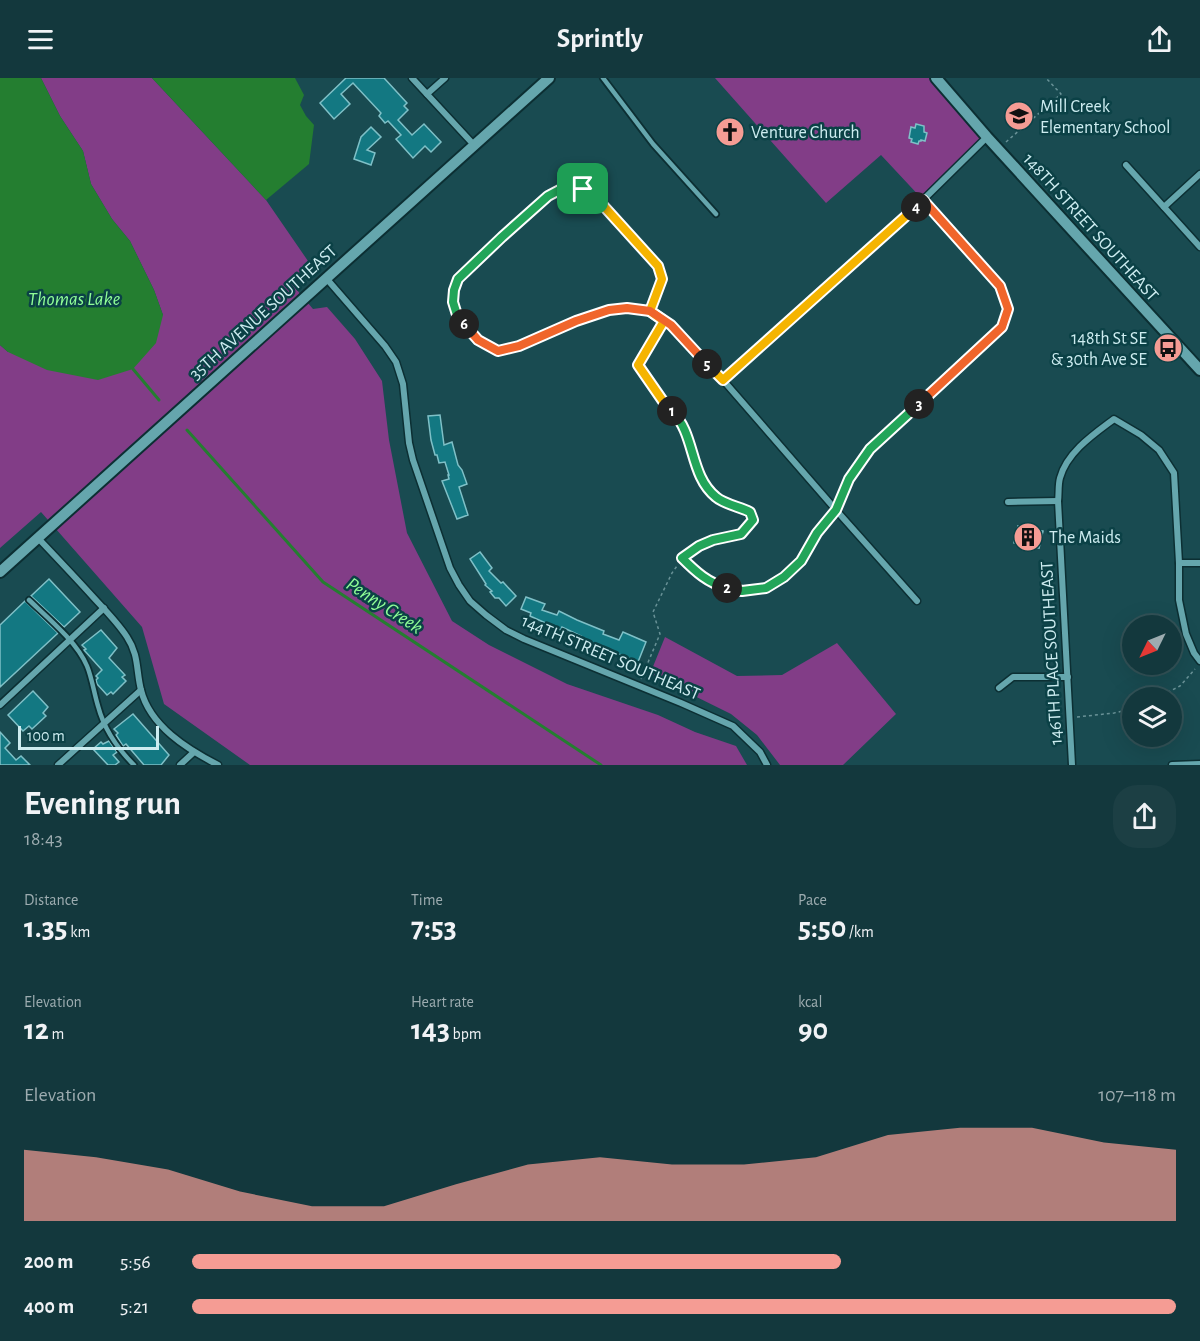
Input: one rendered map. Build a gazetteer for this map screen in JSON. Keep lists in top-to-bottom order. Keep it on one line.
{"streets":{"street":["148TH STREET SOUTHEAST","35TH AVENUE SOUTHEAST","146TH PLACE SOUTHEAST","144TH STREET SOUTHEAST"]},"crossings":[["35TH AVENUE SOUTHEAST","144TH STREET SOUTHEAST"]],"water":["Thomas Lake","Penny Creek"],"places":{"school or university":["Mill Creek Elementary School"],"church":["Venture Church"],"bus stop":["148th St SE & 30th Ave SE"],"building":["The Maids"]},"scale_bar":"100 m","north":"bottom left","page":{"header":"Sprintly","pins":["4","6","5","3","1","2"],"scale":"100 m","heading":["Evening run","18:43"],"stats":[["Distance","1.35 km"],["Time","7:53"],["Pace","5:50 /km"],["Elevation","12 m"],["Heart rate","143 bpm"],["kcal","90"]],"chart":["Elevation","107–118 m"],"list":[{"name":"200 m","note":"5:56"},{"name":"400 m","note":"5:21"}]}}
